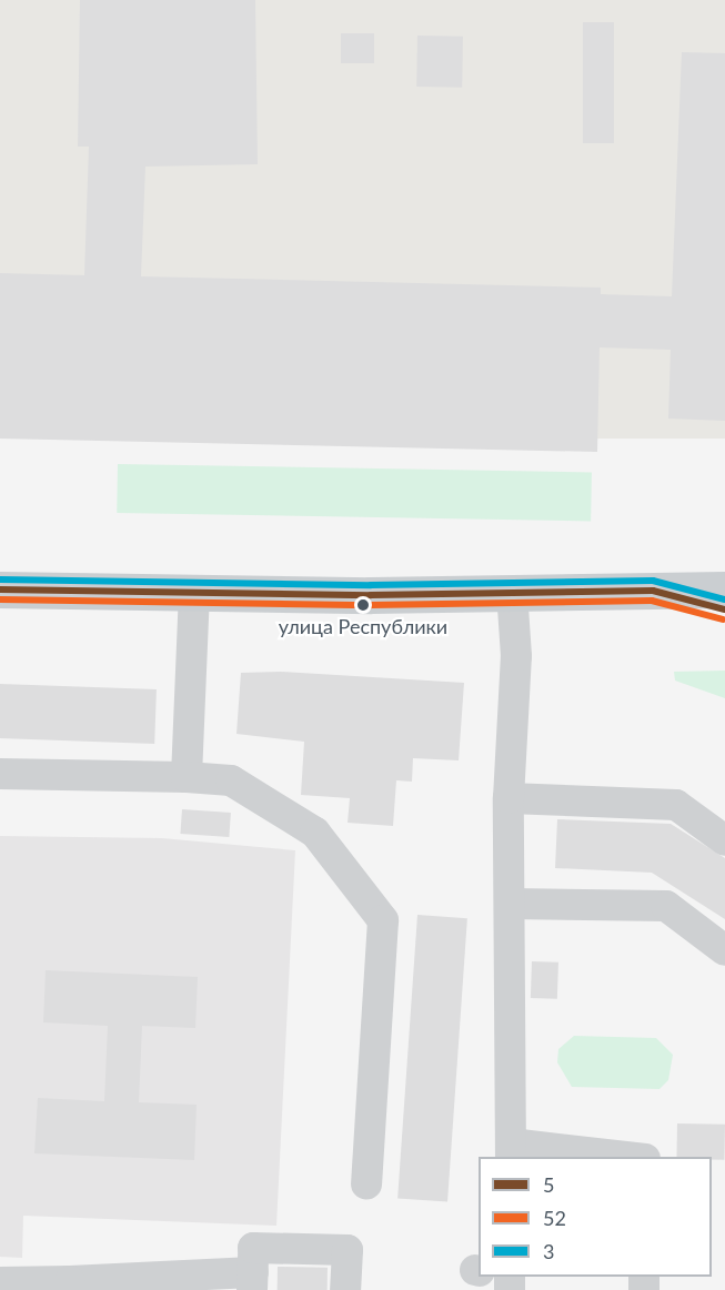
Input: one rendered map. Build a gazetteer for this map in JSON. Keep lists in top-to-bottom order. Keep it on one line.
{"places":["улица Республики"],"lines":["transit line 3","transit line 5","transit line 52"],"legend":["5","52","3"]}
